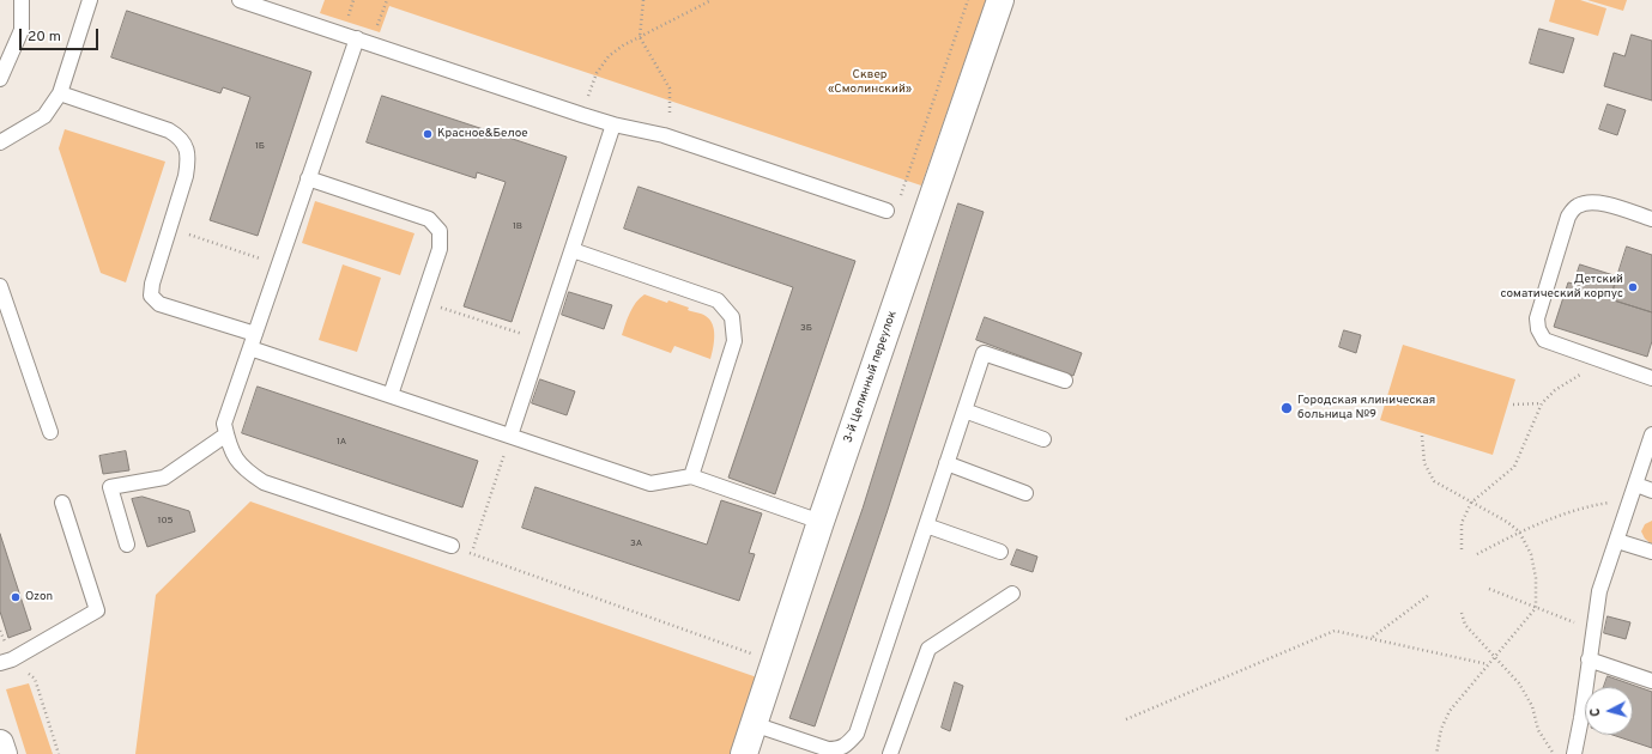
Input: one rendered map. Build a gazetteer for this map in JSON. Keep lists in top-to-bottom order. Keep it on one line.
{"streets":{"street":["3-й Целинный переулок"]},"parks":["Сквер «Смолинский»"],"places":["Красное&Белое","Детский соматический корпус","Городская клиническая больница №9","Ozon"],"house_numbers":["1Б","1В","3Б","1А","105","3А"],"scale_bar":"20 m","north":"left"}
